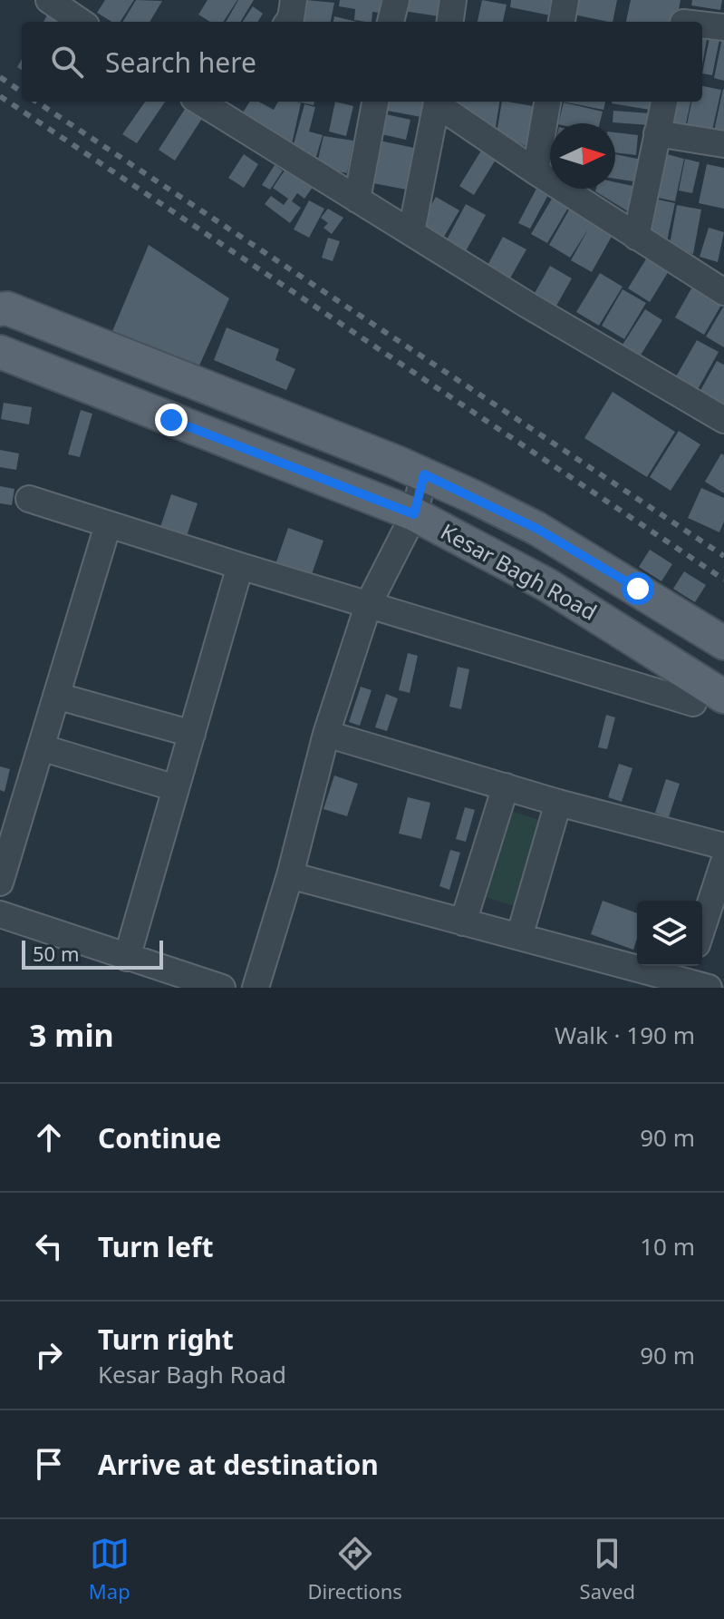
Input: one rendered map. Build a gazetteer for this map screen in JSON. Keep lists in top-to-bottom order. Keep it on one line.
{"streets":{"main road":["Kesar Bagh Road"]},"scale_bar":"50 m","north":"right","page":{"search":"Search here","scale":"50 m","heading":["3 min","Walk · 190 m"],"list":[["Continue","90 m"],["Turn left","10 m"],["Turn right","Kesar Bagh Road","90 m"],"Arrive at destination"],"nav":["Map","Directions","Saved"]}}
